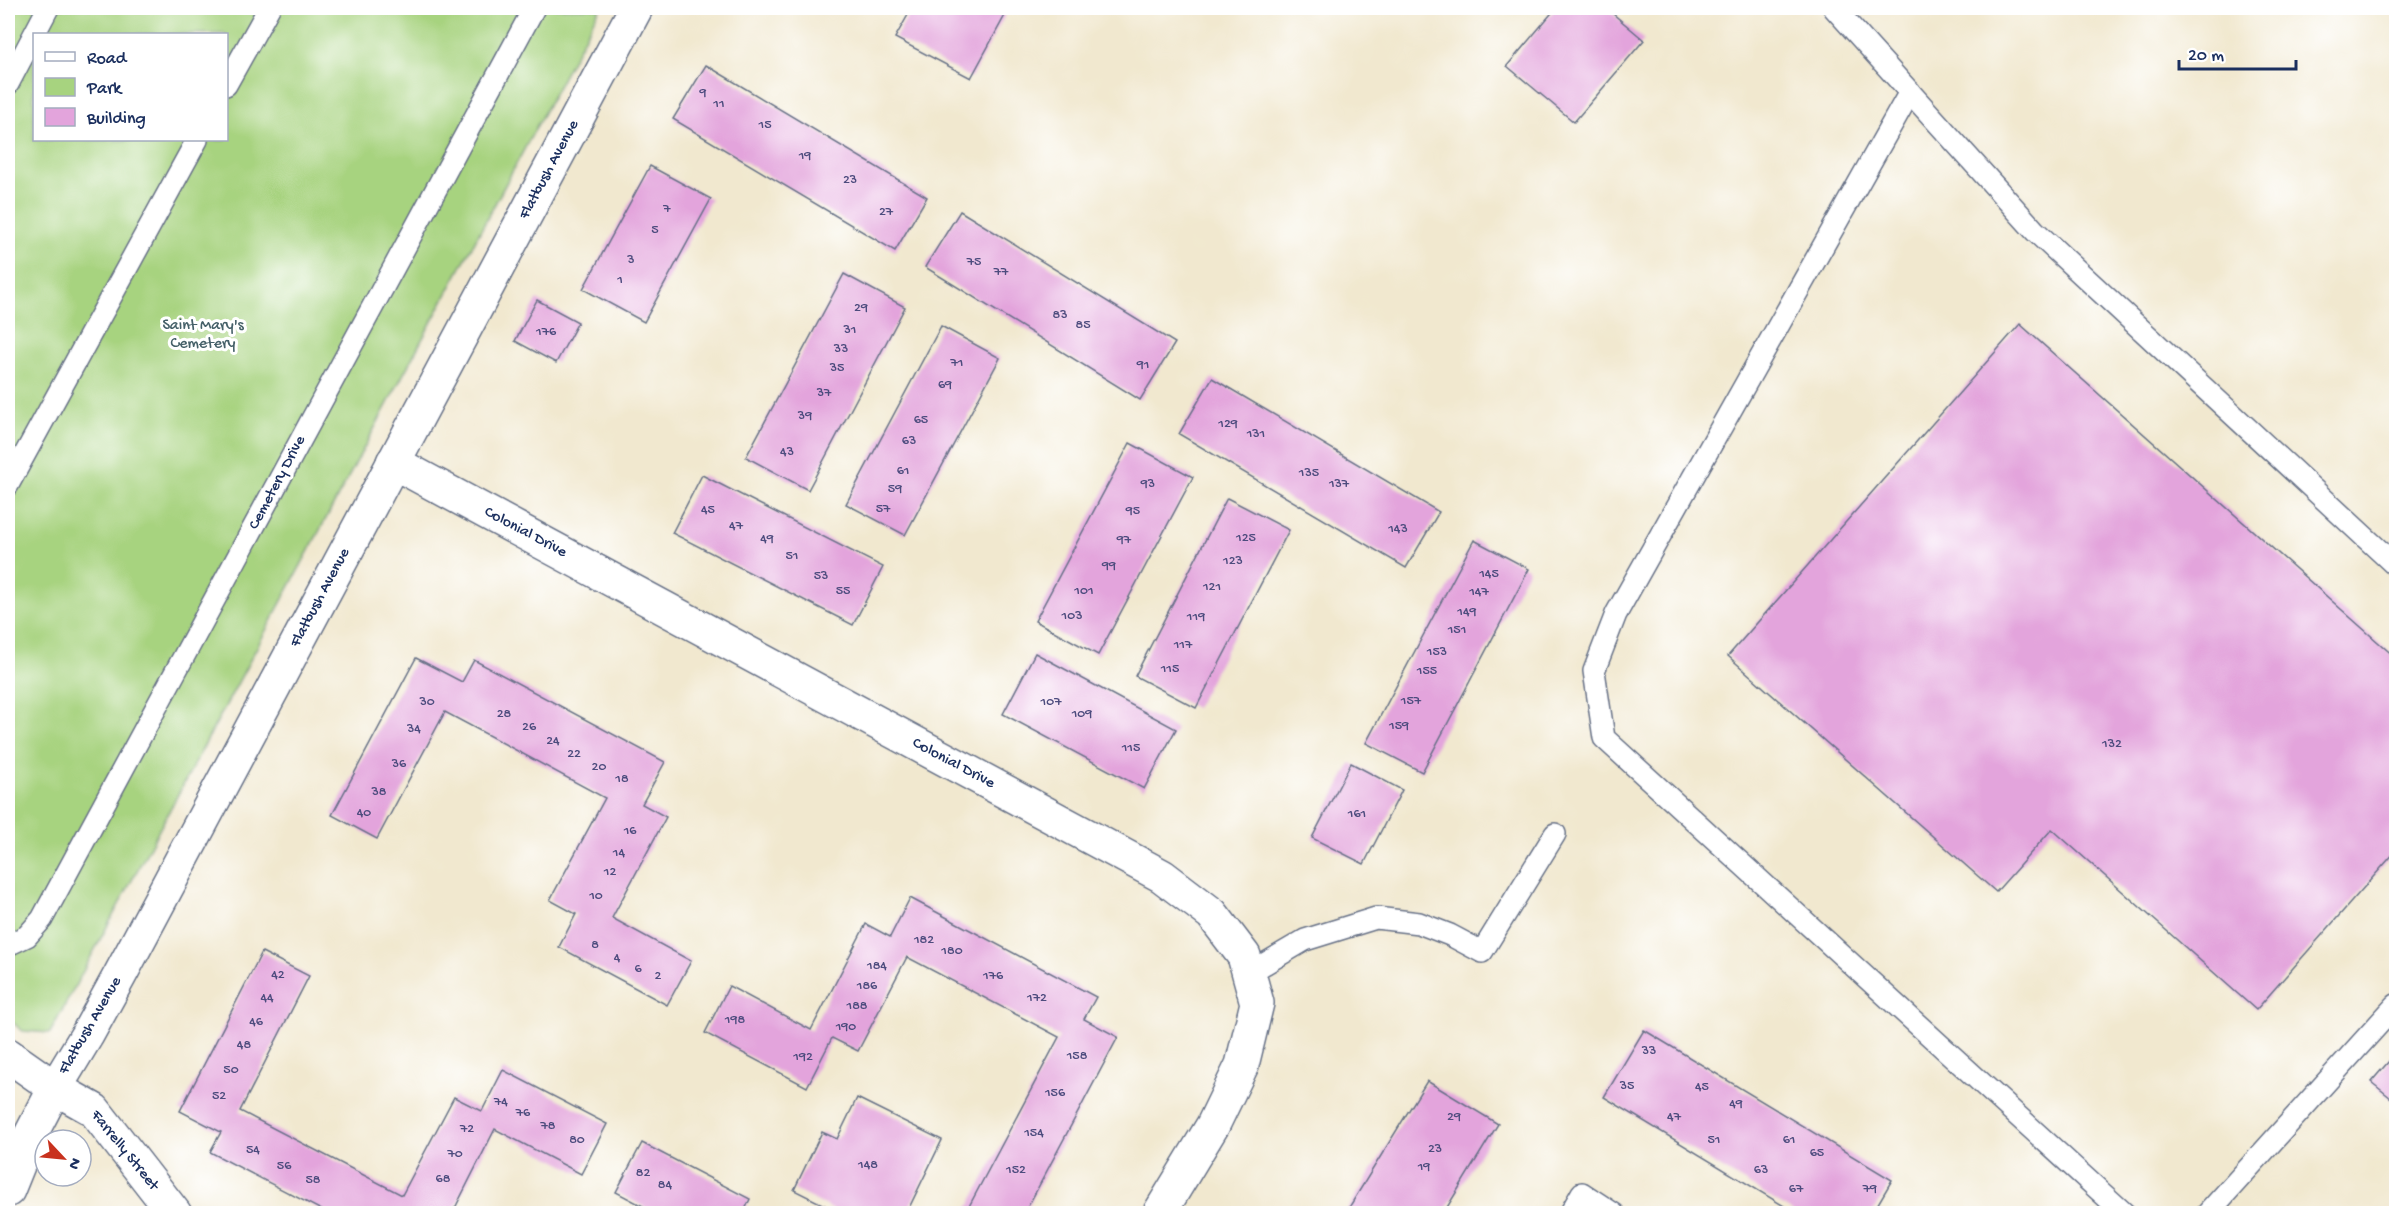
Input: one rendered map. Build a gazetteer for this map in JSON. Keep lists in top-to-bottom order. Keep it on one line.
{"streets":{"street":["Flatbush Avenue","Colonial Drive","Farrelly Street"],"lane":["Cemetery Drive"]},"crossings":[["Flatbush Avenue","Colonial Drive"],["Flatbush Avenue","Farrelly Street"]],"parks":["Saint Mary's Cemetery"],"house_numbers":["9","11","15","19","23","7","27","5","3","75","77","1","29","83","85","31","176","33","71","91","35","69","37","39","65","129","131","63","43","61","135","93","137","59","57","45","95","47","143","125","49","97","51","123","99","145","53","121","55","101","147","149","103","119","151","117","153","115","155","157","30","107","28","109","159","26","34","24","132","115","22","36","20","18","38","40","161","16","14","12","10","182","8","180","4","184","6","42","2","176","186","44","172","188","198","46","190","48","33","158","192","50","35","45","156","52","74","49","76","29","47","78","72","154","80","51","61","23","54","65","70","148","56","19","152","63","82","68","58","84","67","79"],"legend":["Road","Park","Building"],"scale_bar":"20 m","north":"bottom right"}
